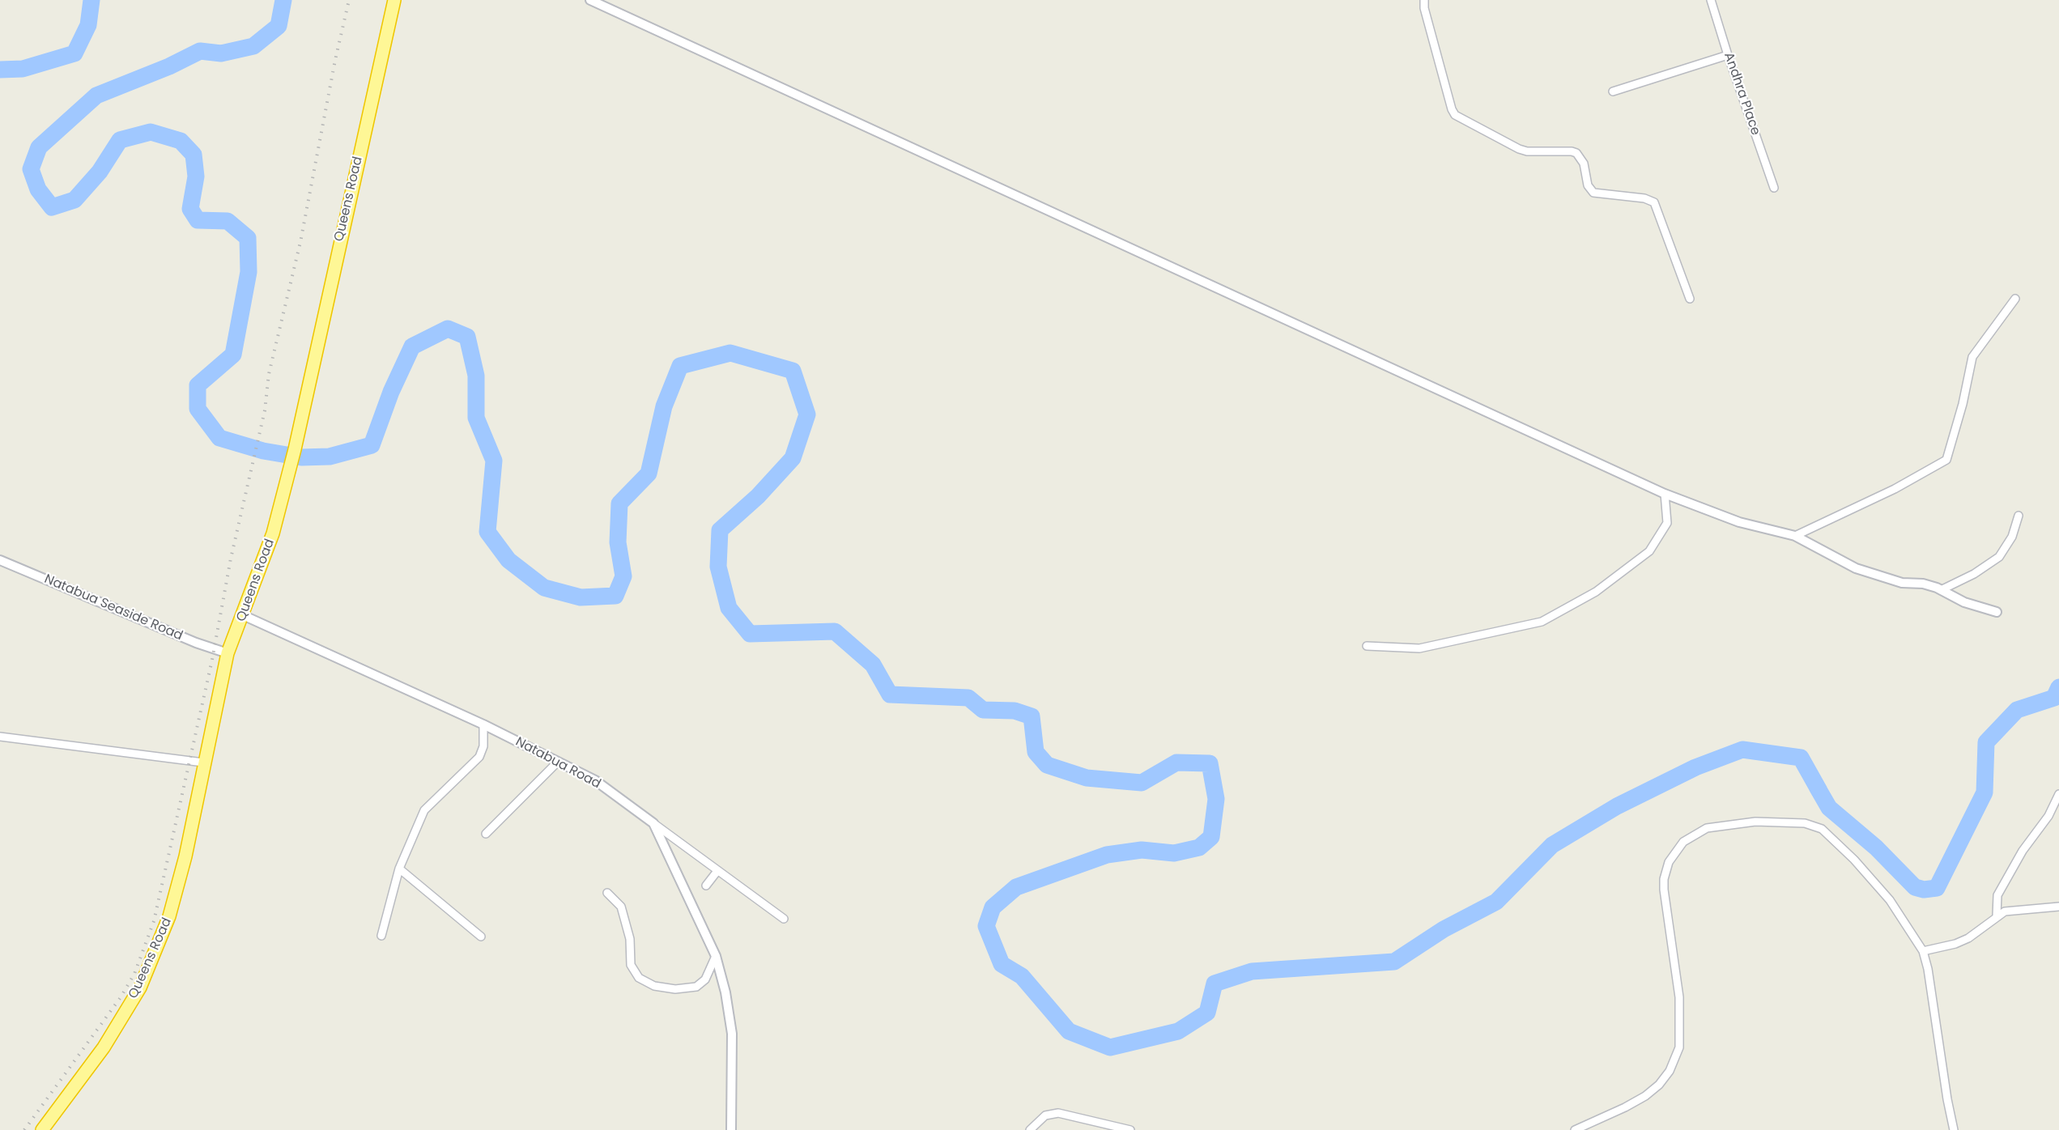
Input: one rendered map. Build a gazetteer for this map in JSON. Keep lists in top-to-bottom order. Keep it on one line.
{"streets":{"highway":["Queens Road"],"street":["Andhra Place","Natabua Seaside Road","Natabua Road"]},"crossings":[["Queens Road","Natabua Seaside Road"],["Queens Road","Natabua Road"]]}
